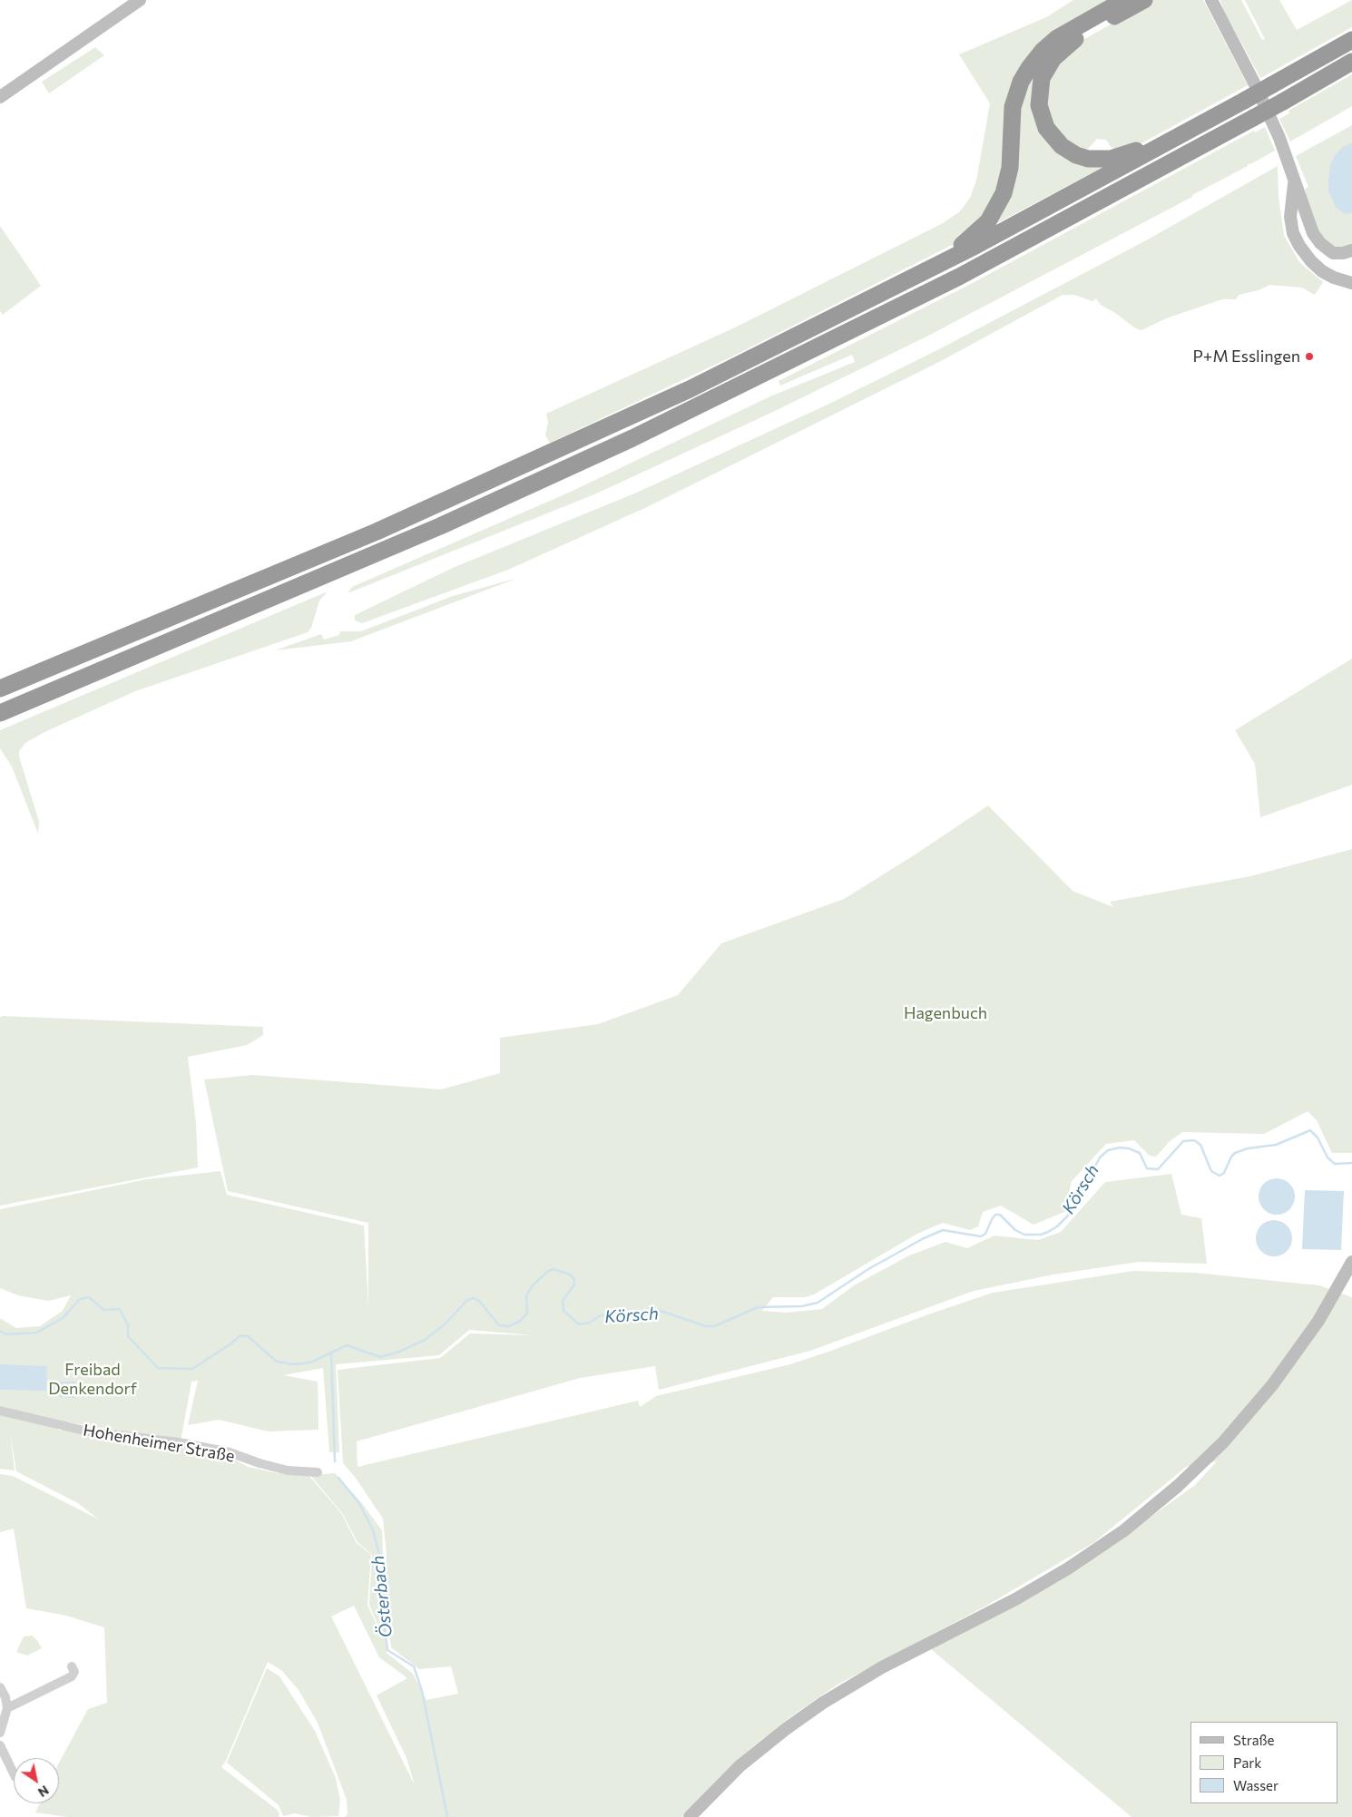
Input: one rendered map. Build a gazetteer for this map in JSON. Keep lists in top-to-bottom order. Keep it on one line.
{"streets":{"street":["Hohenheimer Straße"]},"water":["Körsch","Österbach"],"parks":["Hagenbuch","Freibad Denkendorf"],"places":["P+M Esslingen"],"legend":["Straße","Park","Wasser"],"north":"bottom right"}
